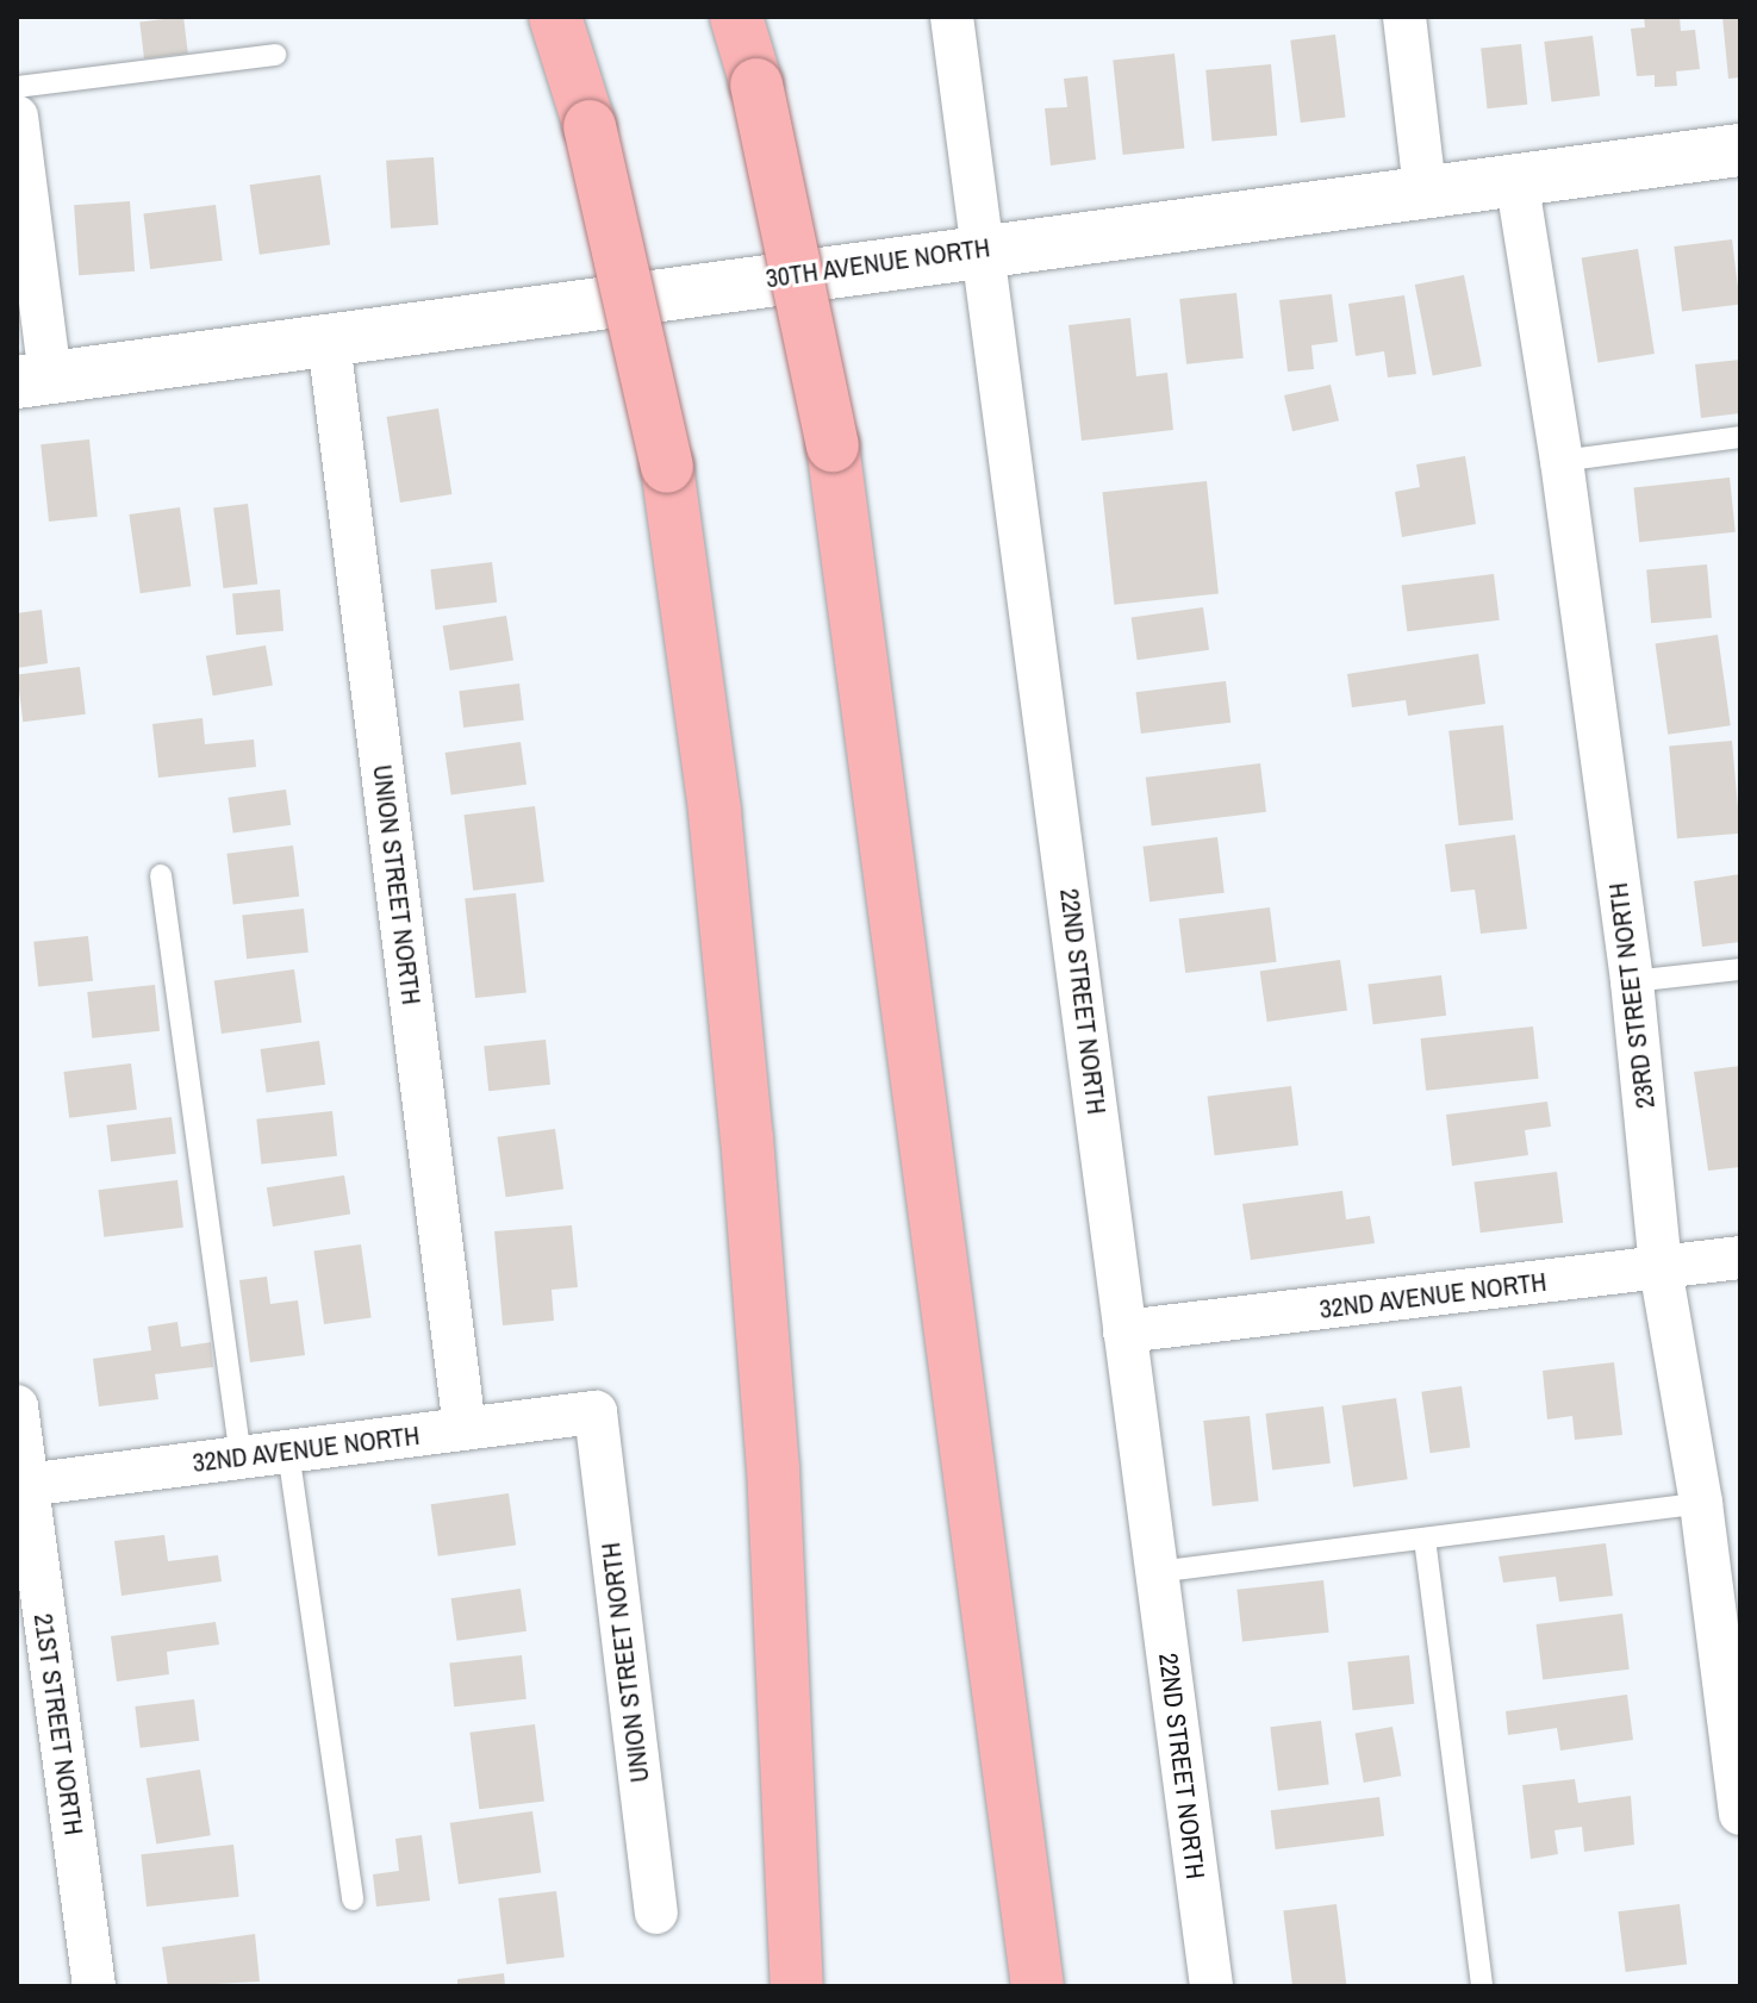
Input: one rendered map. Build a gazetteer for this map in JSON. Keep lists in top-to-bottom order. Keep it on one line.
{"streets":{"street":["30TH AVENUE NORTH","UNION STREET NORTH","23RD STREET NORTH","22ND STREET NORTH","32ND AVENUE NORTH","21ST STREET NORTH"]},"crossings":[["30TH AVENUE NORTH","UNION STREET NORTH"],["30TH AVENUE NORTH","23RD STREET NORTH"],["30TH AVENUE NORTH","22ND STREET NORTH"],["UNION STREET NORTH","32ND AVENUE NORTH"],["23RD STREET NORTH","32ND AVENUE NORTH"],["22ND STREET NORTH","32ND AVENUE NORTH"],["32ND AVENUE NORTH","21ST STREET NORTH"]]}
